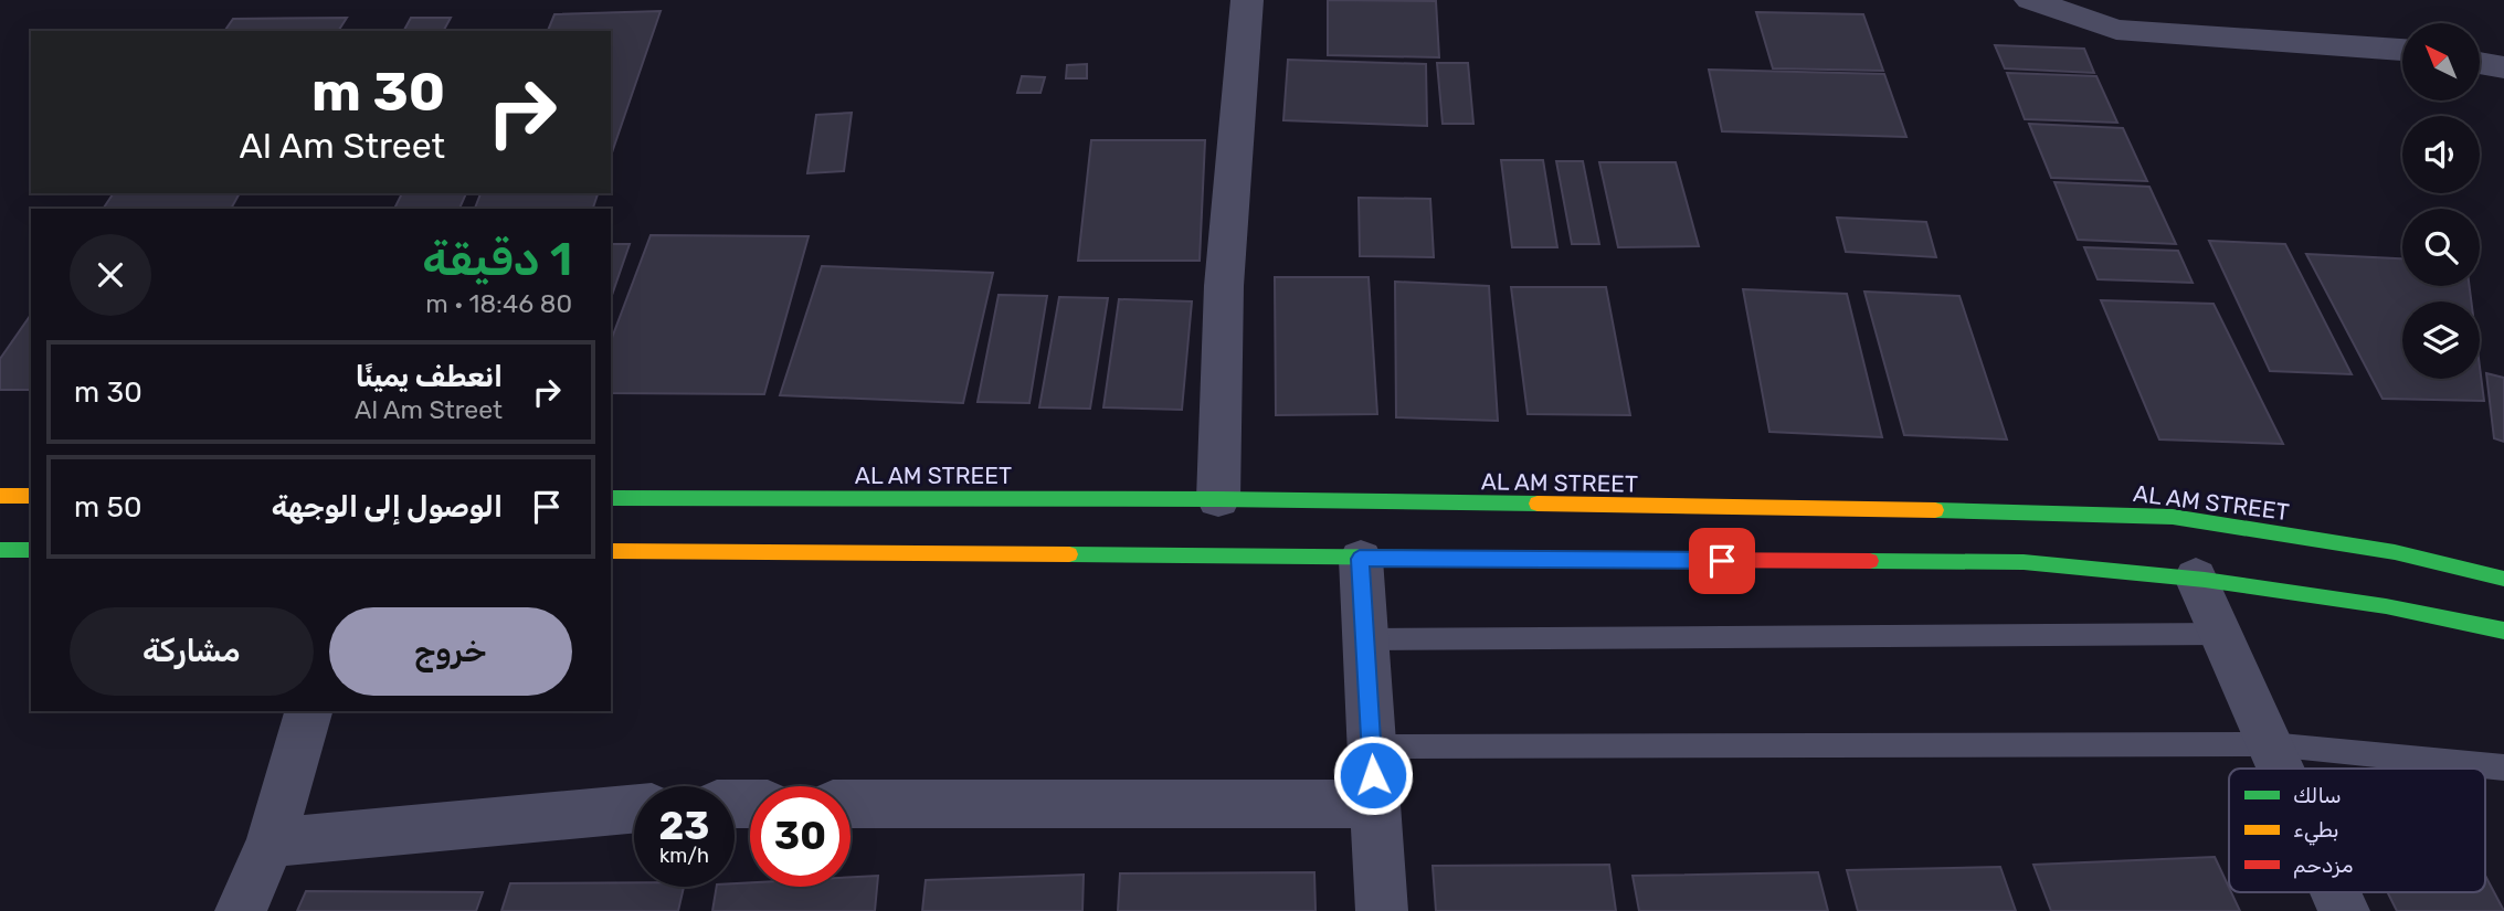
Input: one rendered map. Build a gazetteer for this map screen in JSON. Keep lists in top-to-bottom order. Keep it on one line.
{"streets":{"main road":["AL AM STREET"]},"legend":["سالك","بطيء","مزدحم"],"north":"top left","page":{"turn":["30 m","Al Am Street"],"heading":["1 دقيقة","80 m · 18:46"],"list":[{"name":"انعطف يمينًا","note":"Al Am Street","value":"30 m"},{"name":"الوصول إلى الوجهة","value":"50 m"}],"buttons":["خروج","مشاركة"],"speed":"23 km/h","limit":"30"}}
